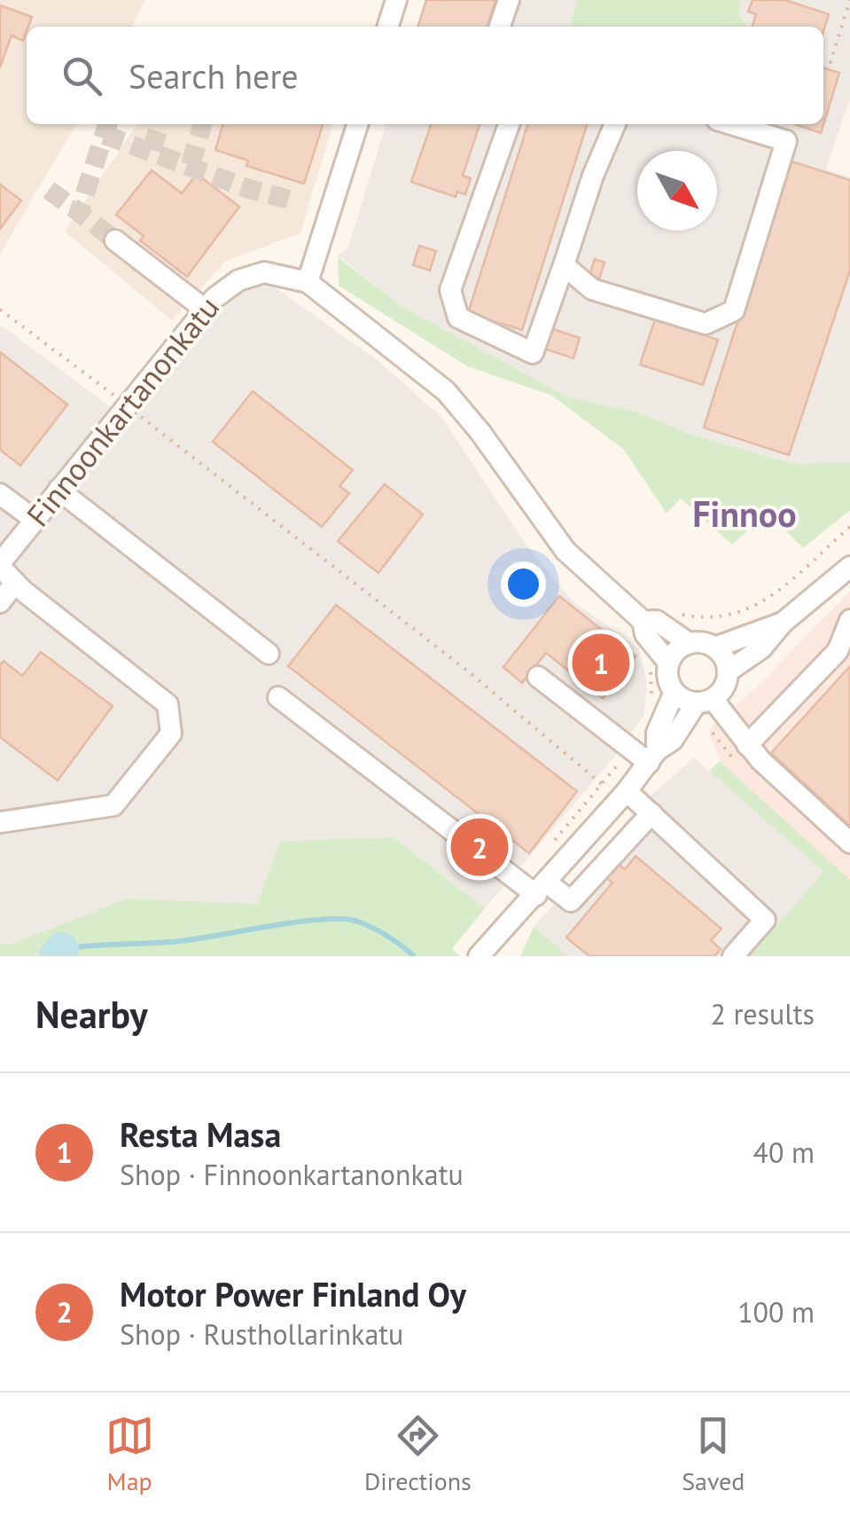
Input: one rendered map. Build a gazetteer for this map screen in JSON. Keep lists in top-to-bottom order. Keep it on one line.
{"streets":{"street":["Finnoonkartanonkatu"]},"districts":["Finnoo"],"north":"bottom right","page":{"search":"Search here","pins":["1","2"],"heading":["Nearby","2 results"],"list":[{"mark":"1","name":"Resta Masa","note":"Shop · Finnoonkartanonkatu","value":"40 m"},{"mark":"2","name":"Motor Power Finland Oy","note":"Shop · Rusthollarinkatu","value":"100 m"}],"nav":["Map","Directions","Saved"]}}
